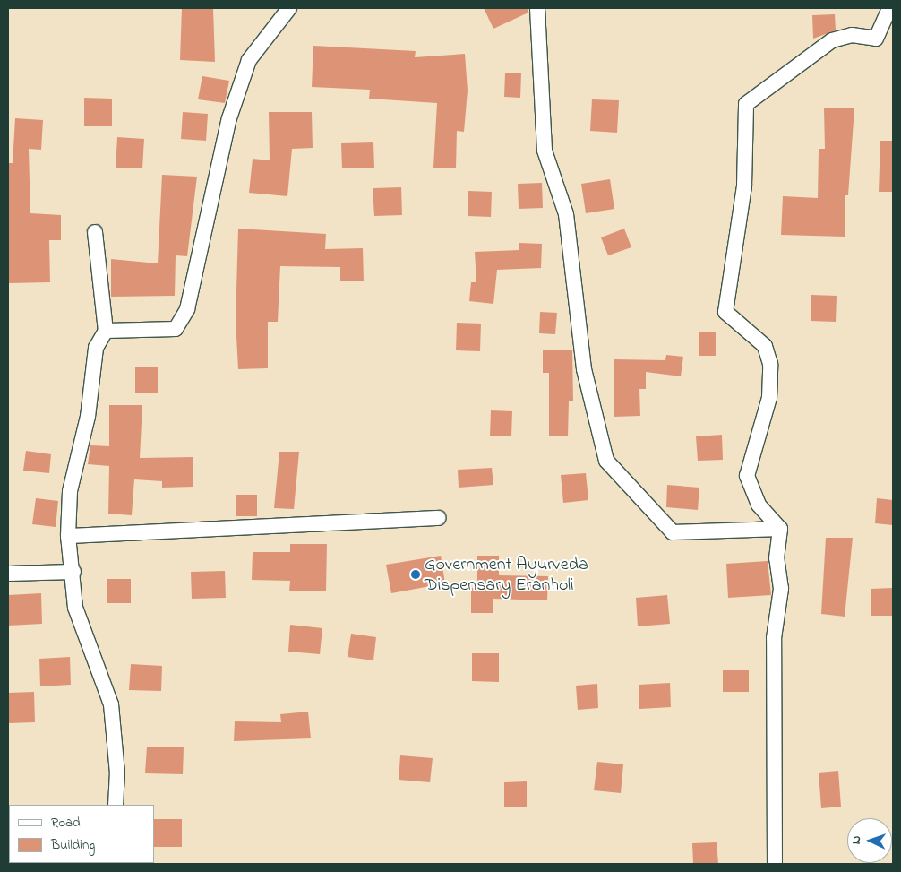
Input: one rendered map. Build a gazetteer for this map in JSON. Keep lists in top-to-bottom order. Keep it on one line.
{"places":["Government Ayurveda Dispensary Eranholi"],"legend":["Road","Building"],"north":"left"}
